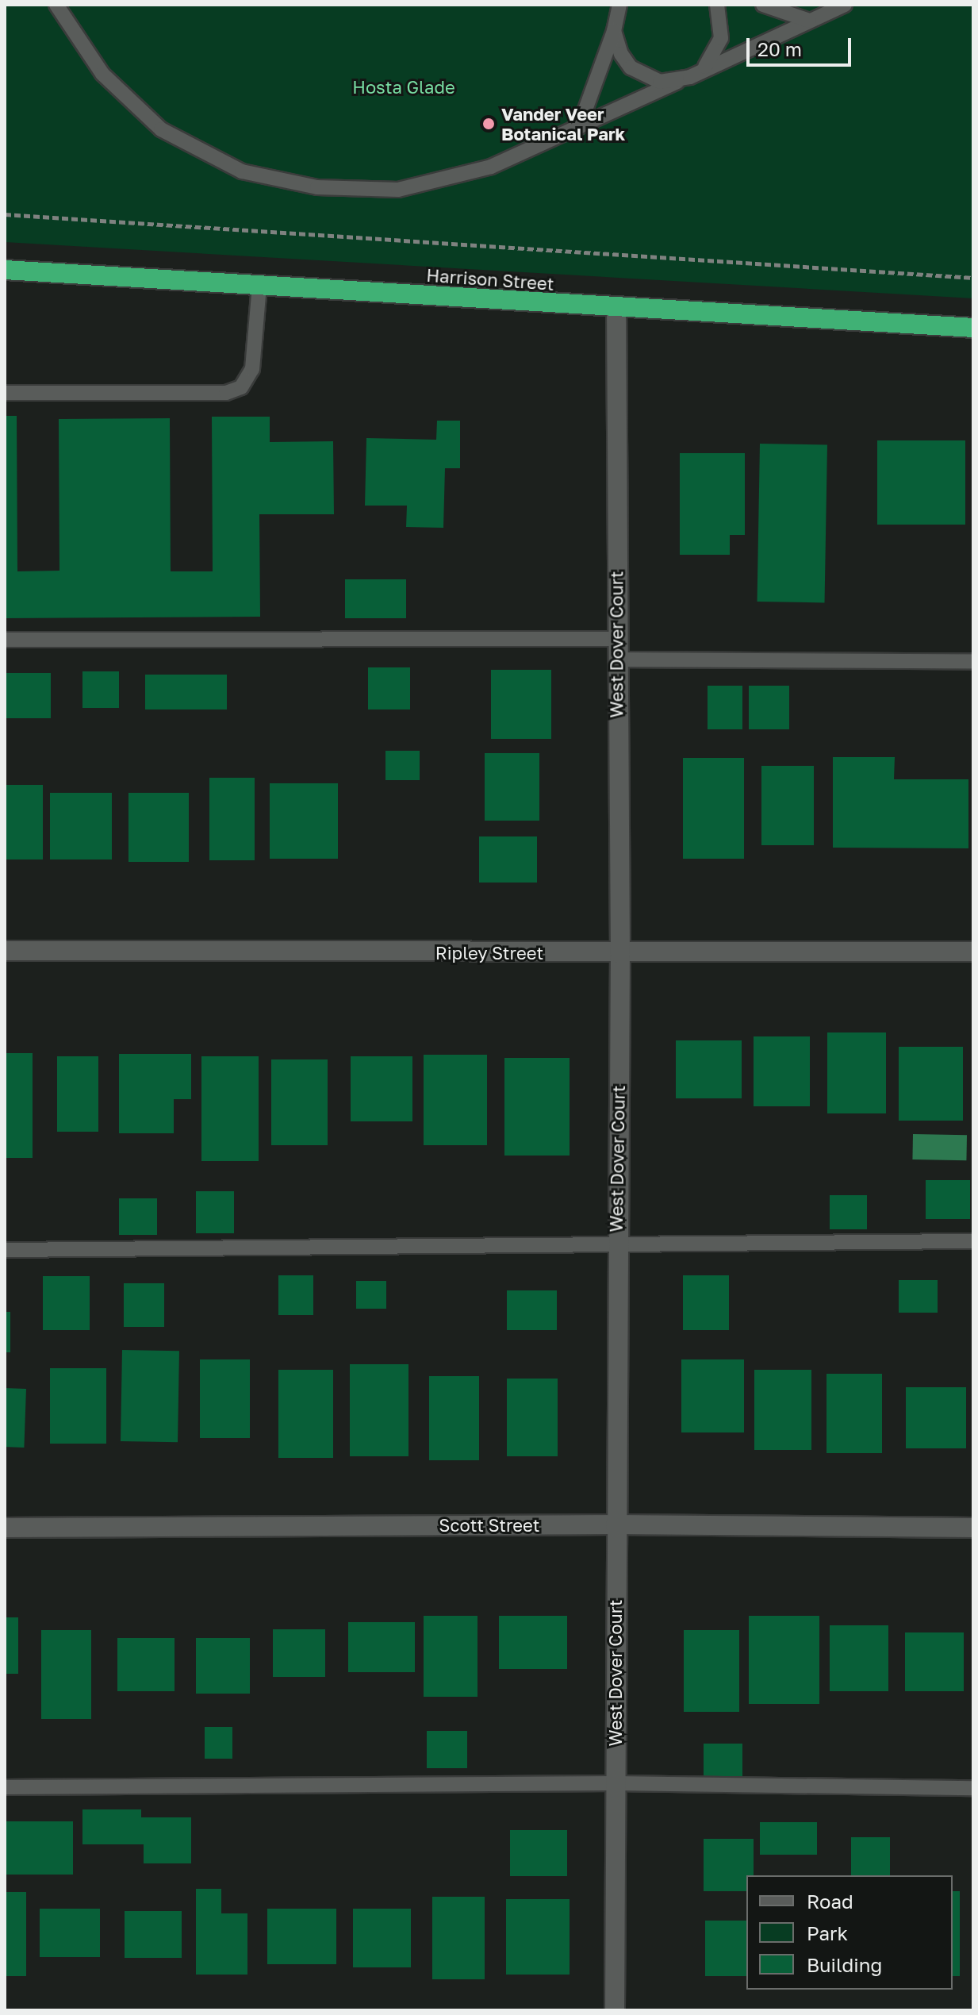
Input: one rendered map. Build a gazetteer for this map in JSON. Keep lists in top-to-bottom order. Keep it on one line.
{"streets":{"highway":["Harrison Street"],"street":["West Dover Court","Ripley Street","Scott Street"]},"crossings":[["Harrison Street","West Dover Court"],["West Dover Court","Ripley Street"],["West Dover Court","Scott Street"]],"parks":["Hosta Glade"],"places":["Vander Veer Botanical Park"],"legend":["Road","Park","Building"],"scale_bar":"20 m"}
